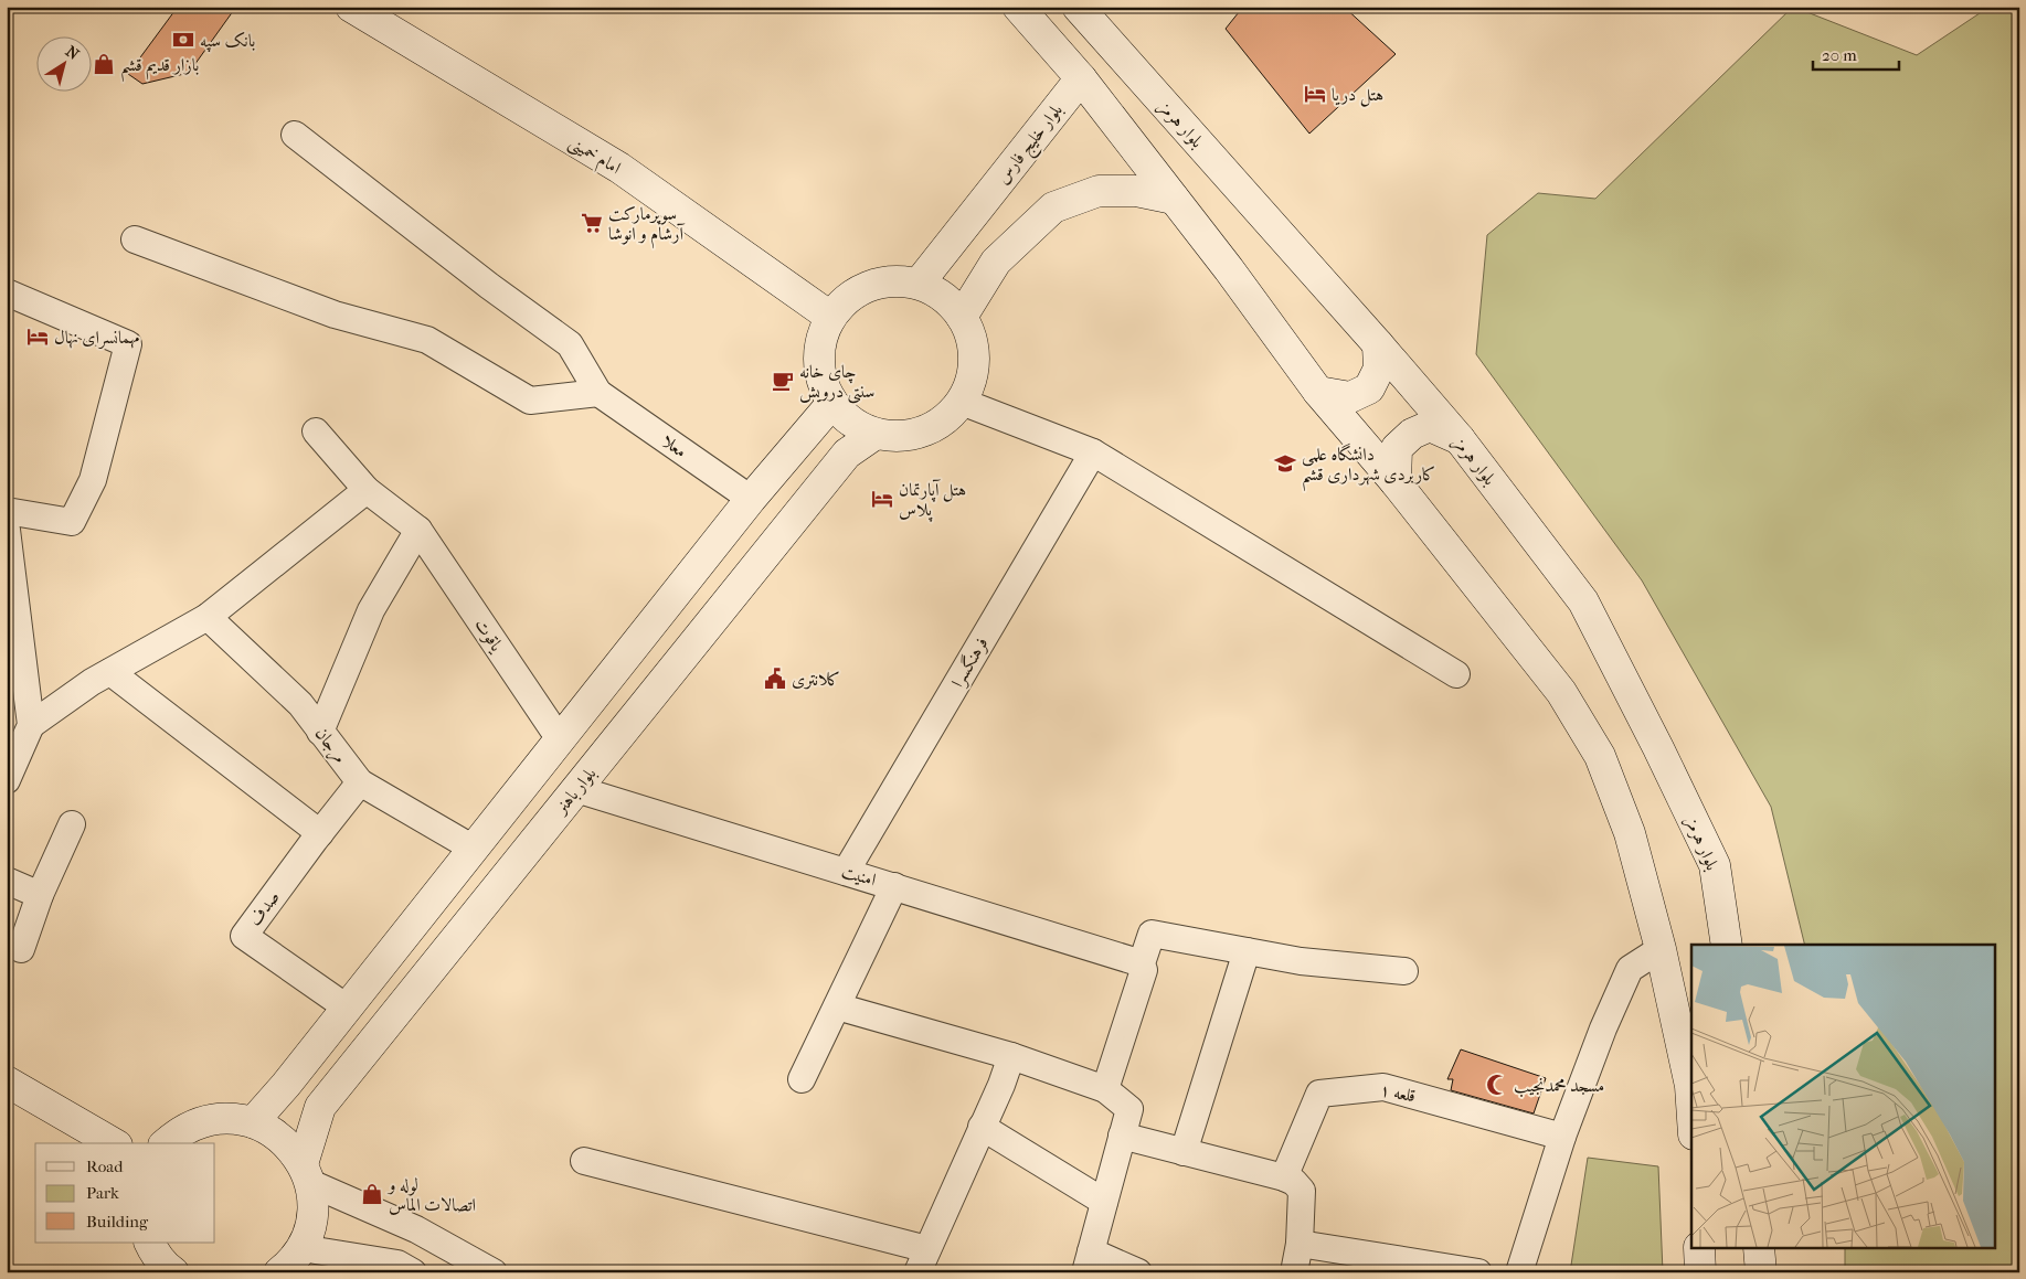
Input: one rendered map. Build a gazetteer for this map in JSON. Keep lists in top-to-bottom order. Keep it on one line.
{"streets":{"main road":["بلوار هرمز","بلوار خلیج فارس","امام خمینی","بلوار باهنر"],"street":["معلا","یاقوت","فرهنگسرا","مرجان","امنیت","صدف","قلعه ۱"]},"crossings":[["بلوار خلیج فارس","امام خمینی"],["بلوار خلیج فارس","بلوار باهنر"],["امام خمینی","بلوار باهنر"],["فرهنگسرا","امنیت"],["مرجان","صدف"],["بلوار باهنر","امنیت"]],"places":{"bank":["بانک سپه"],"shop":["بازار قدیم قشم","لوله و اتصالات الماس"],"hotel":["هتل دریا","مهمانسرای نهال","هتل آپارتمان پلاس"],"supermarket":["سوپرمارکت آرشام و انوشا"],"cafe":["چای خانه سنتی درویش"],"school or university":["دانشگاه علمی کاربردی شهرداری قشم"],"public building":["کلانتری"],"mosque":["مسجد محمدنجیب"]},"legend":["Road","Park","Building"],"scale_bar":"20 m","north":"top right"}
